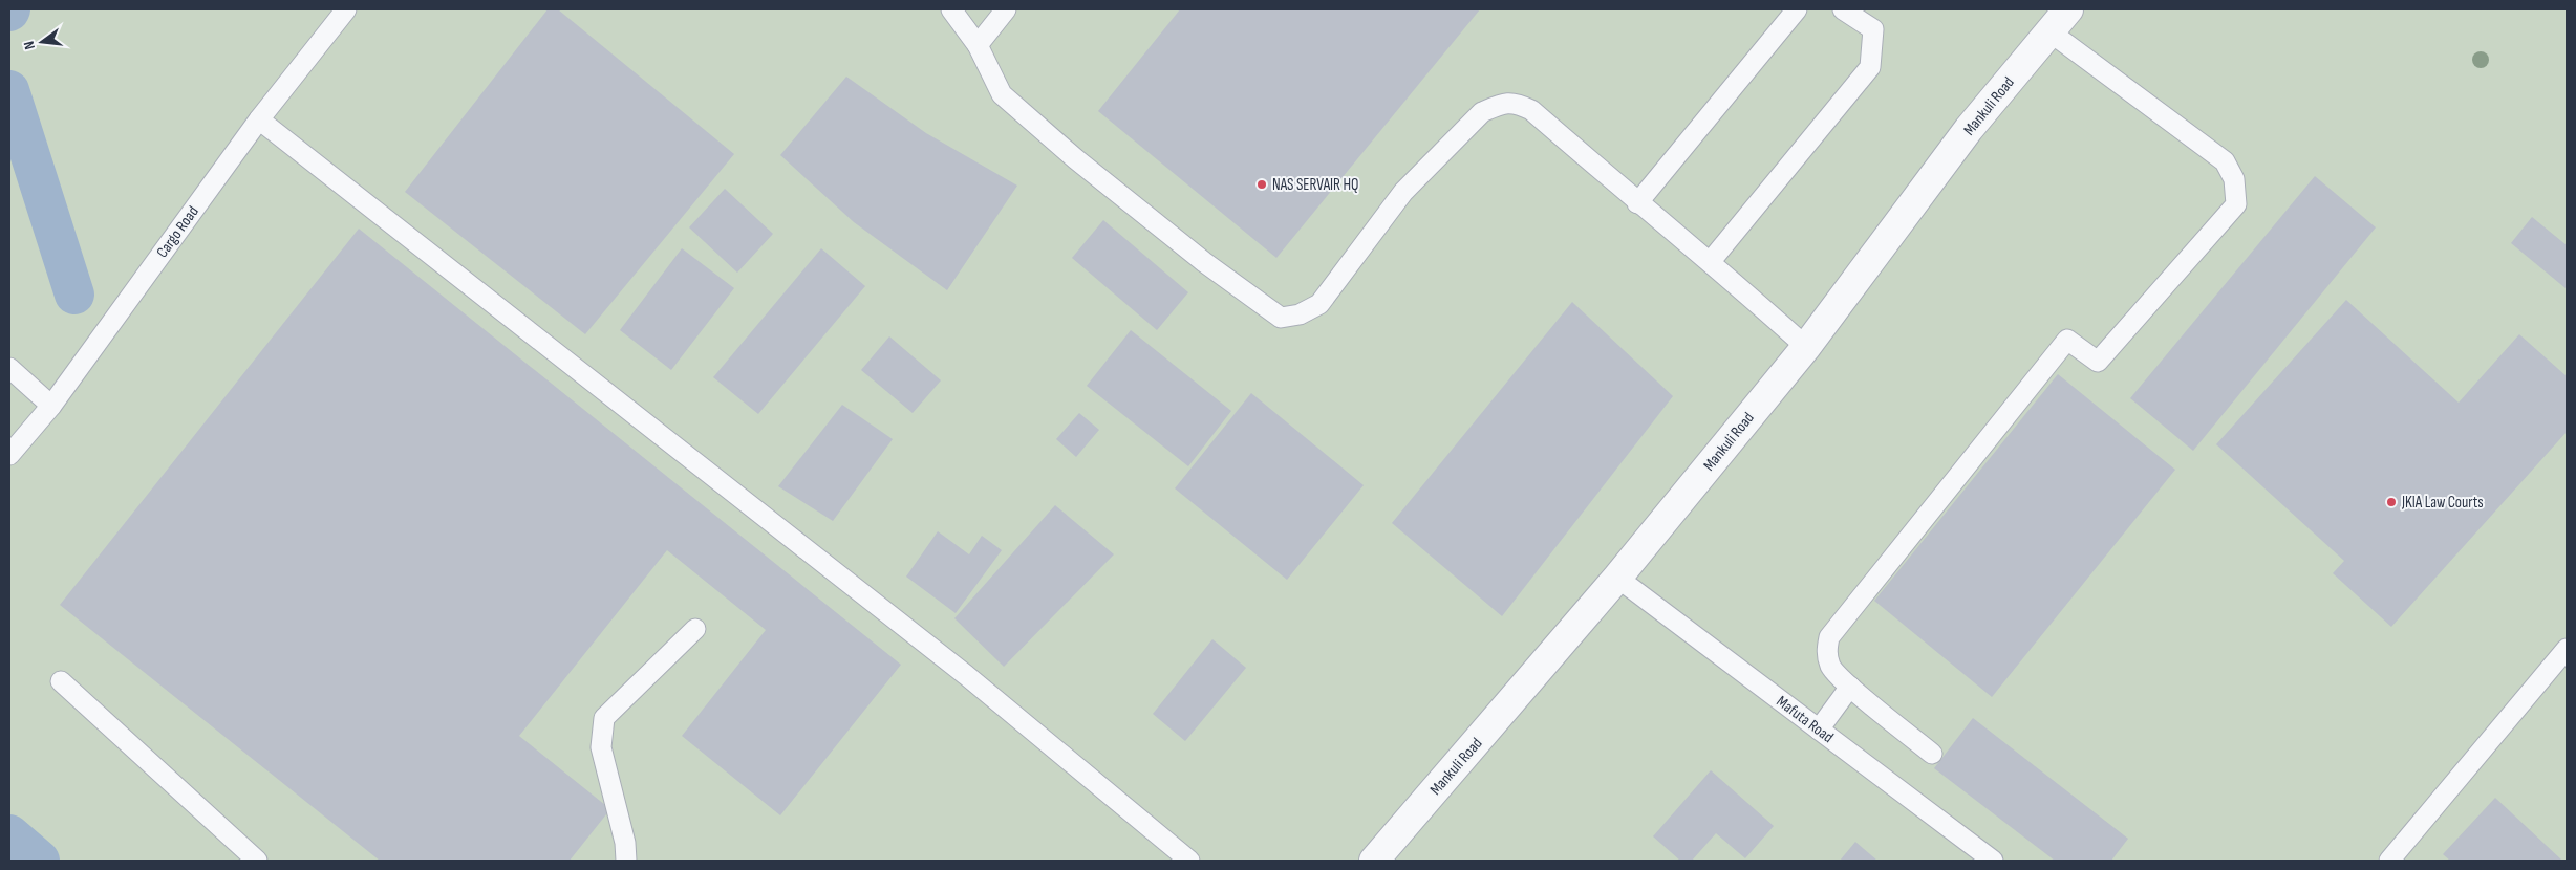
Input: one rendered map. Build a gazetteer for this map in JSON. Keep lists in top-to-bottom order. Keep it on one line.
{"streets":{"street":["Mankuli Road"],"lane":["Cargo Road","Mafuta Road"]},"crossings":[["Mankuli Road","Mafuta Road"]],"places":["NAS SERVAIR HQ","JKIA Law Courts"],"north":"left"}
